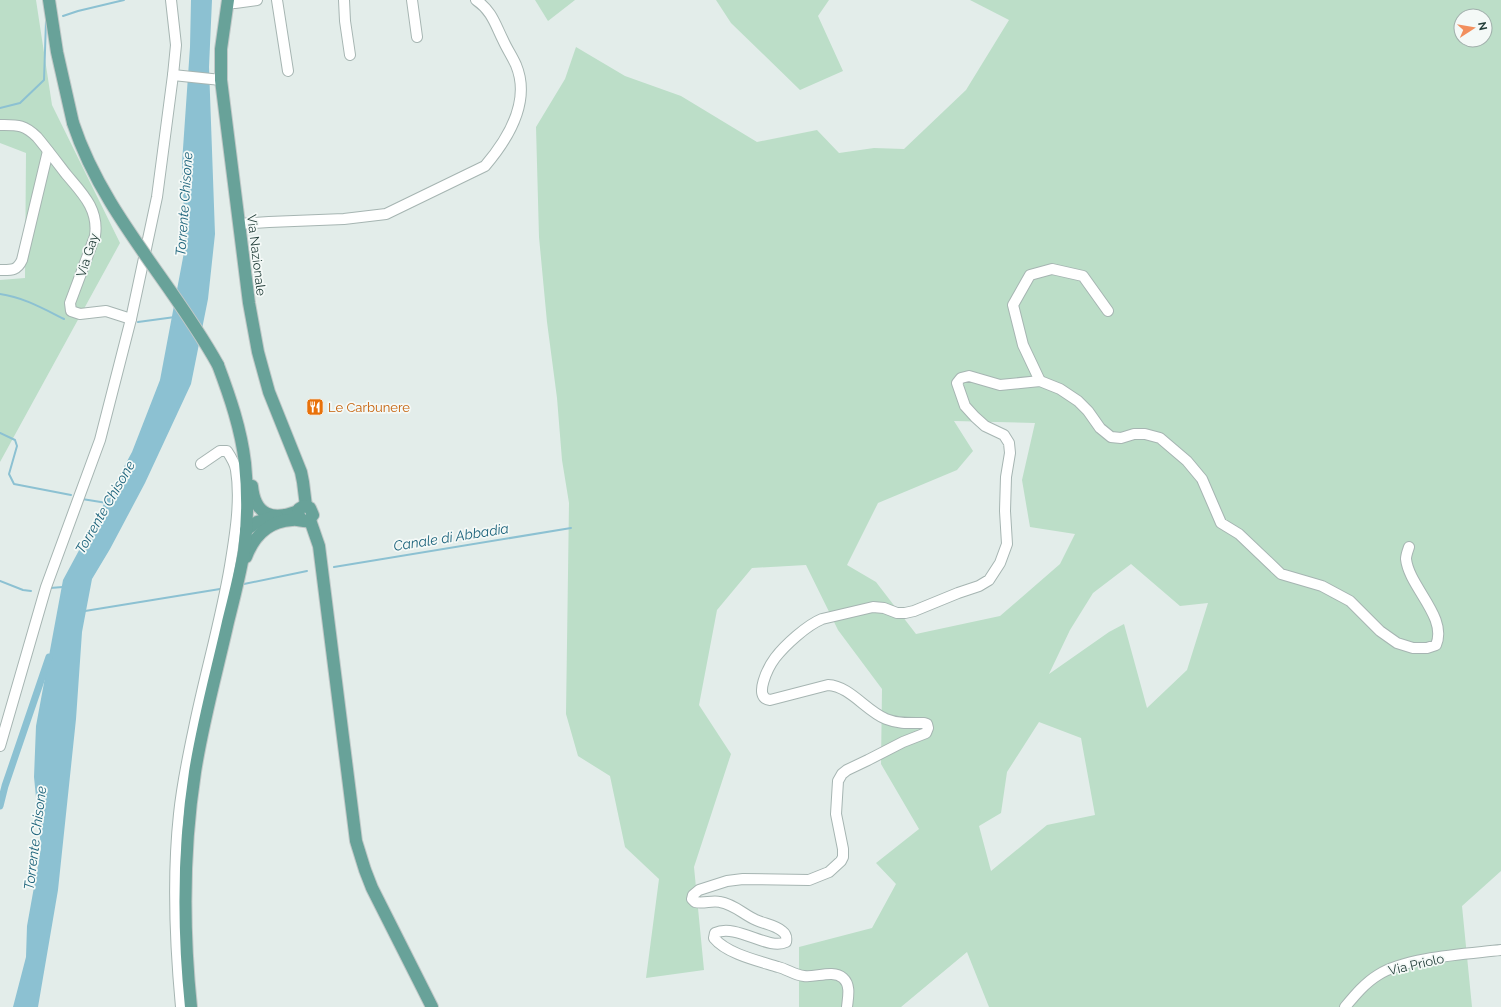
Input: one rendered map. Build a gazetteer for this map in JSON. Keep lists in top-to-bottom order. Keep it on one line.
{"streets":{"main road":["Via Nazionale"],"street":["Via Gay","Via Priolo"]},"water":["Torrente Chisone","Canale di Abbadia"],"places":{"restaurant":["Le Carbunere"]},"north":"right"}
